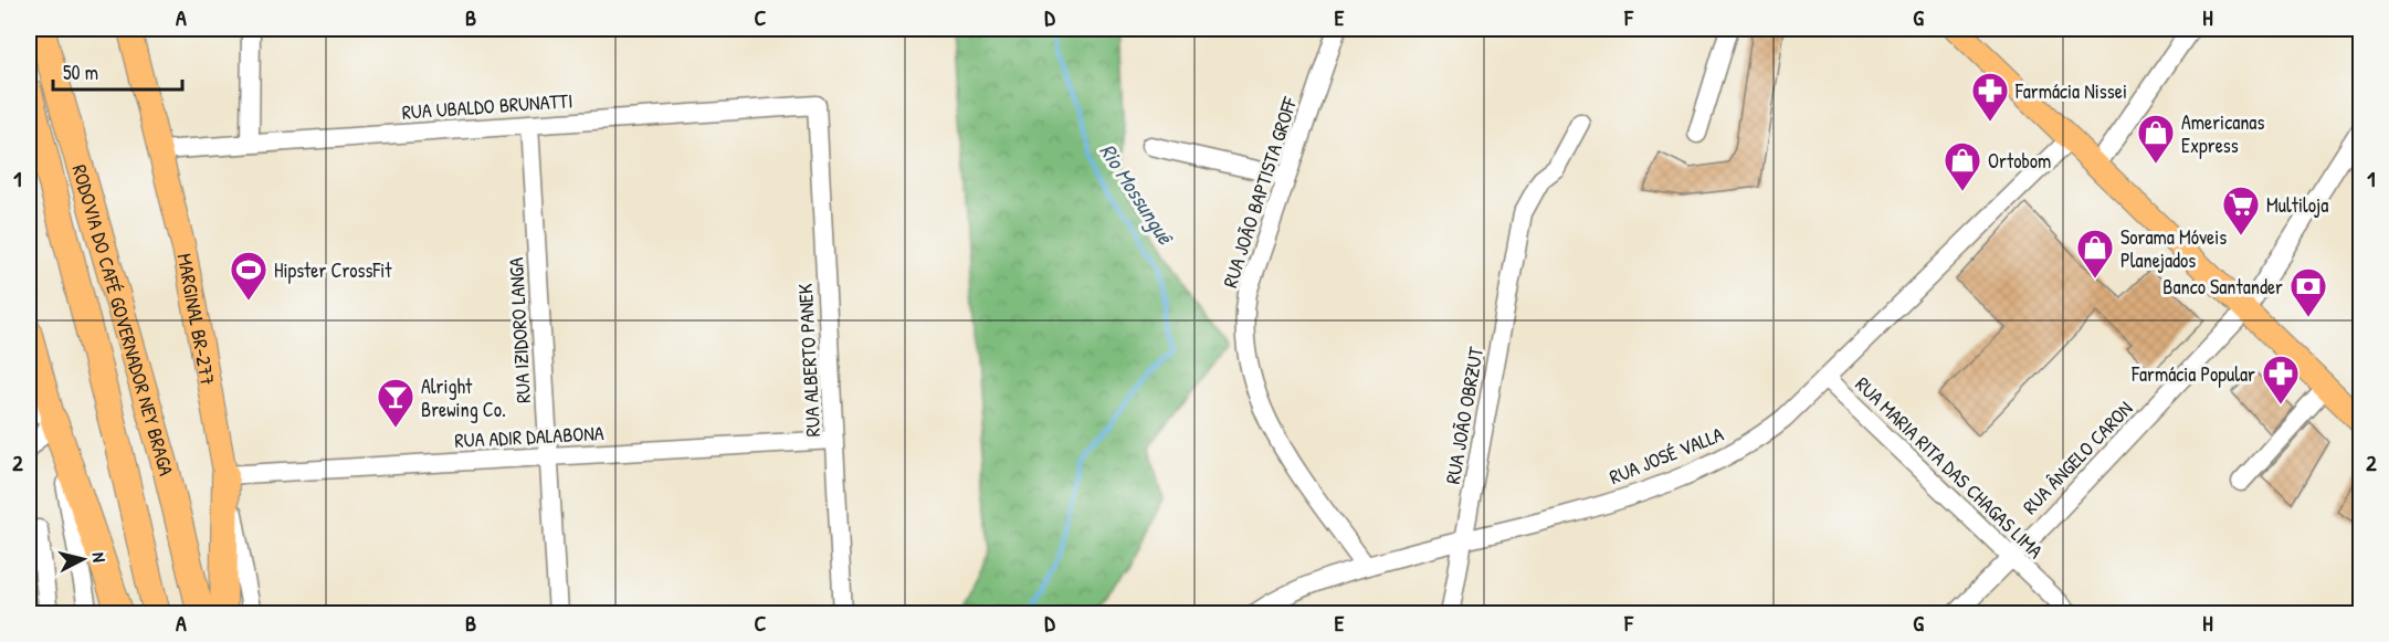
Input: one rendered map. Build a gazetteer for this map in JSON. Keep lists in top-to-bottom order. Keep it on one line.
{"streets":{"highway":["RODOVIA DO CAFÉ GOVERNADOR NEY BRAGA"],"main road":["MARGINAL BR-277"],"street":["RUA UBALDO BRUNATTI","RUA JOÃO BAPTISTA GROFF","RUA IZIDORO LANGA","RUA ALBERTO PANEK","RUA JOÃO OBRZUT","RUA ADIR DALABONA","RUA JOSÉ VALLA","RUA ÂNGELO CARON","RUA MARIA RITA DAS CHAGAS LIMA"]},"crossings":[["RUA UBALDO BRUNATTI","MARGINAL BR-277"],["RUA UBALDO BRUNATTI","RUA IZIDORO LANGA"],["RUA UBALDO BRUNATTI","RUA ALBERTO PANEK"],["RUA JOÃO BAPTISTA GROFF","RUA JOSÉ VALLA"],["MARGINAL BR-277","RUA ADIR DALABONA"],["RUA IZIDORO LANGA","RUA ADIR DALABONA"],["RUA ALBERTO PANEK","RUA ADIR DALABONA"],["RUA JOÃO OBRZUT","RUA JOSÉ VALLA"],["RUA JOSÉ VALLA","RUA MARIA RITA DAS CHAGAS LIMA"],["RUA ÂNGELO CARON","RUA MARIA RITA DAS CHAGAS LIMA"]],"water":["Rio Mossunguê"],"places":{"pharmacy":["Farmácia Nissei","Farmácia Popular"],"shop":["Americanas Express","Ortobom","Sorama Móveis Planejados"],"supermarket":["Multiloja"],"sports":["Hipster CrossFit"],"bank":["Banco Santander"],"bar":["Alright Brewing Co."]},"scale_bar":"50 m","north":"right","grid":{"columns":["A","B","C","D","E","F","G","H"],"rows":["1","2"]}}
